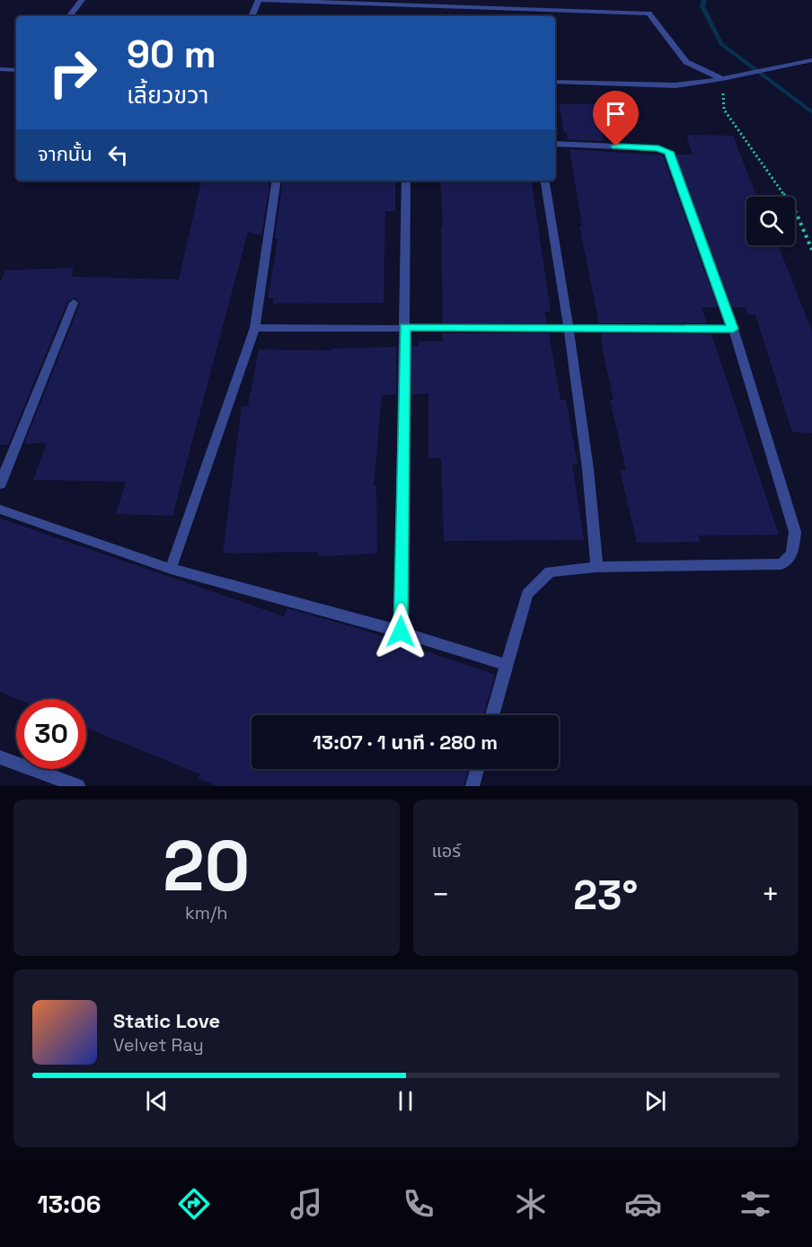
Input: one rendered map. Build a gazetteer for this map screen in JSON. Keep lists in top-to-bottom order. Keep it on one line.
{"page":{"turn":["90 m","เลี้ยวขวา"],"then":"จากนั้น","limit":"30","trip":"13:07 · 1 นาที · 280 m","tile":[["20","km/h"],"แอร์"],"heat":["−","23°","+"],"song":["Static Love","Velvet Ray"],"tabs":"13:06"}}
